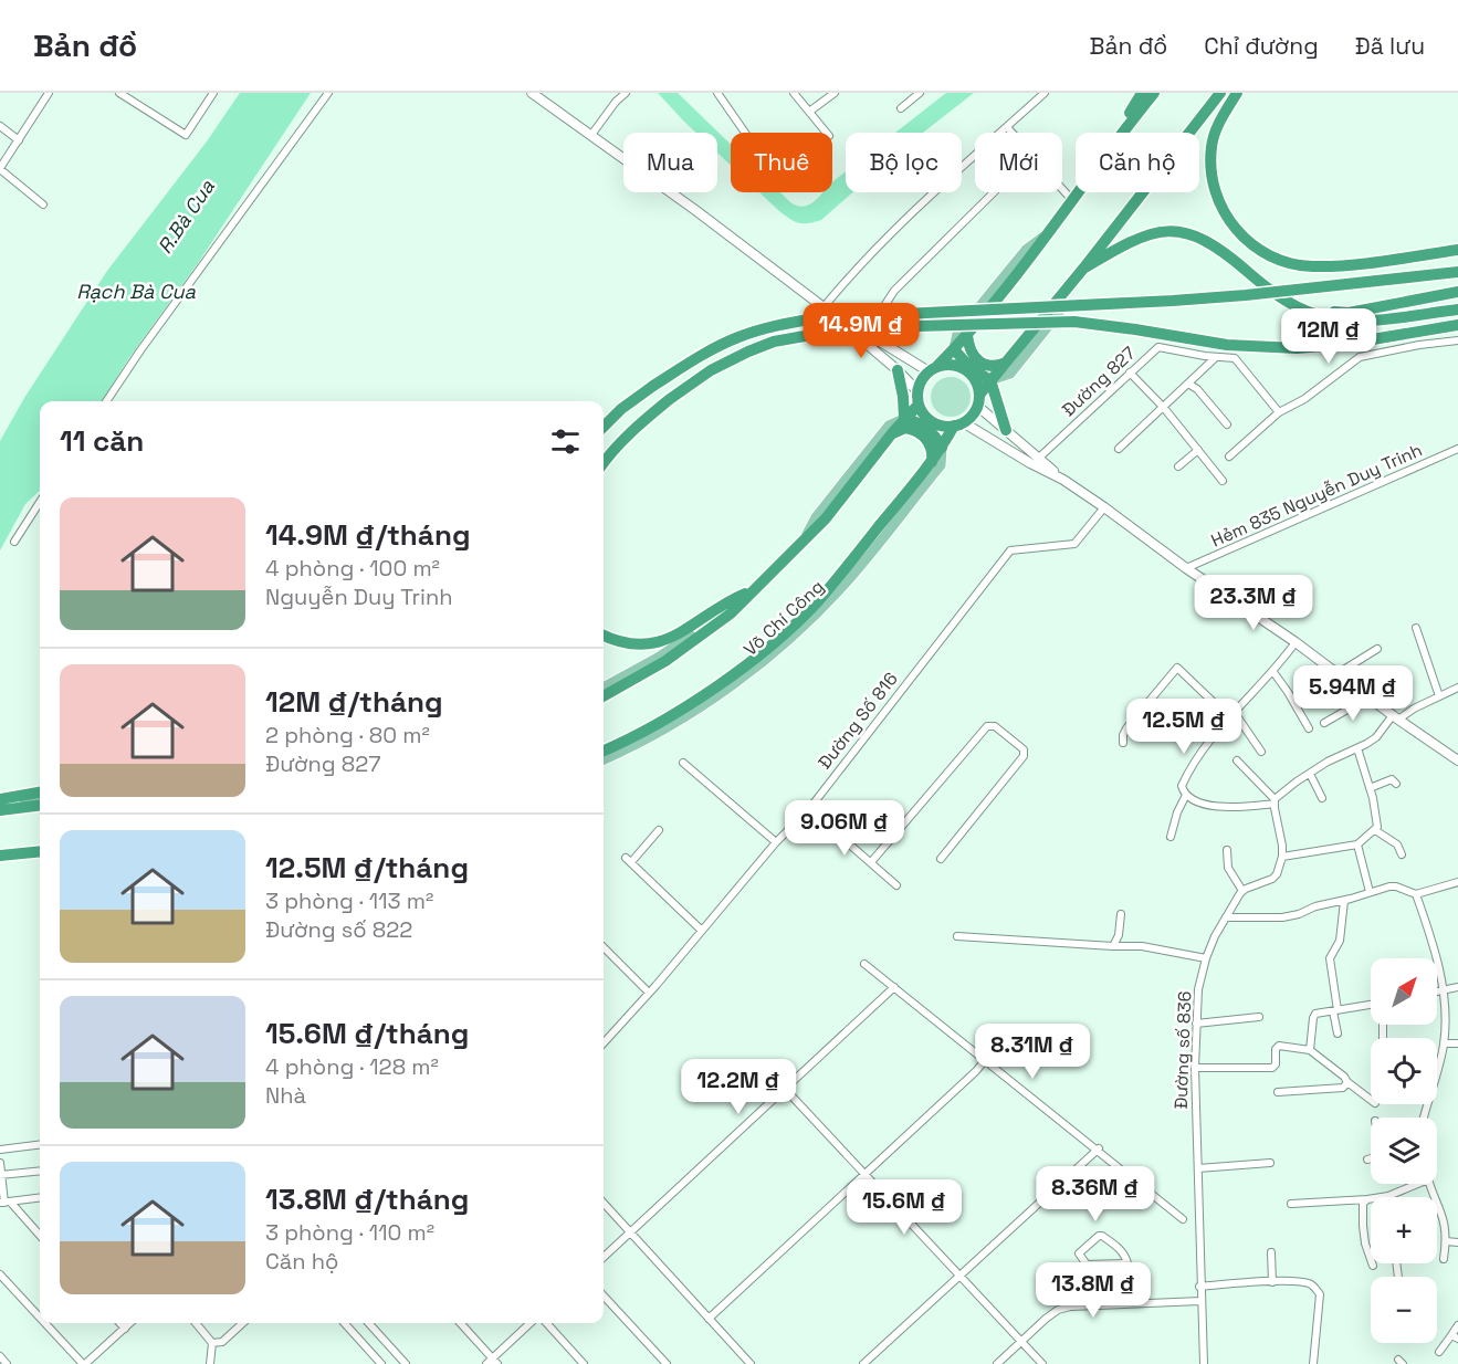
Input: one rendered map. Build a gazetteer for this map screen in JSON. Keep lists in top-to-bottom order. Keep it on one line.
{"streets":{"highway":["Võ Chí Công"],"street":["Đường 827","Hẻm 835 Nguyễn Duy Trinh","Đường Số 816","Đường số 836"]},"water":["R.Bà Cua","Rạch Bà Cua"],"north":"top right","page":{"header":"Bản đồ","nav":["Bản đồ","Chỉ đường","Đã lưu"],"chip":["Mua","Thuê","Bộ lọc","Mới","Căn hộ"],"price":["14.9M ₫","12M ₫","23.3M ₫","5.94M ₫","12.5M ₫","9.06M ₫","8.31M ₫","12.2M ₫","8.36M ₫","15.6M ₫","13.8M ₫"],"heading":"11 căn","list":[{"name":"14.9M ₫/tháng","note":"4 phòng · 100 m² · Nguyễn Duy Trinh"},{"name":"12M ₫/tháng","note":"2 phòng · 80 m² · Đường 827"},{"name":"12.5M ₫/tháng","note":"3 phòng · 113 m² · Đường số 822"},{"name":"15.6M ₫/tháng","note":"4 phòng · 128 m² · Nhà"},{"name":"13.8M ₫/tháng","note":"3 phòng · 110 m² · Căn hộ"}],"map_buttons":["+","−"]}}
